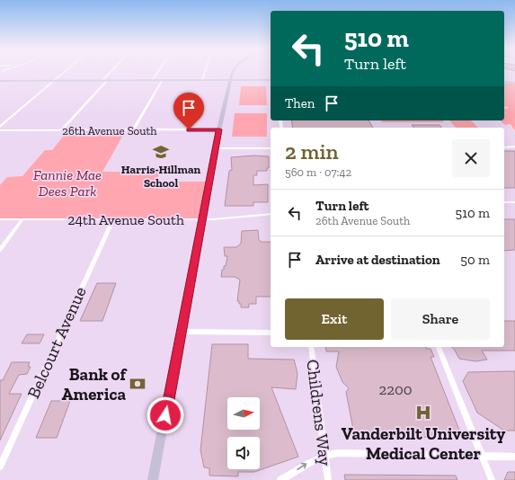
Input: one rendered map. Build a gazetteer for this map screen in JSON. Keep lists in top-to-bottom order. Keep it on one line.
{"streets":{"street":["26th Avenue South","24th Avenue South","Belcourt Avenue","Childrens Way"]},"crossings":[["24th Avenue South","Belcourt Avenue"]],"parks":["Fannie Mae Dees Park"],"places":{"school or university":["Harris-Hillman School"],"bank":["Bank of America"],"hospital":["Vanderbilt University Medical Center"]},"house_numbers":["2200"],"north":"right","page":{"turn":["510 m","Turn left"],"then":"Then","heading":["2 min","560 m · 07:42"],"list":[{"name":"Turn left","note":"26th Avenue South","value":"510 m"},{"name":"Arrive at destination","value":"50 m"}],"buttons":["Exit","Share"]}}
